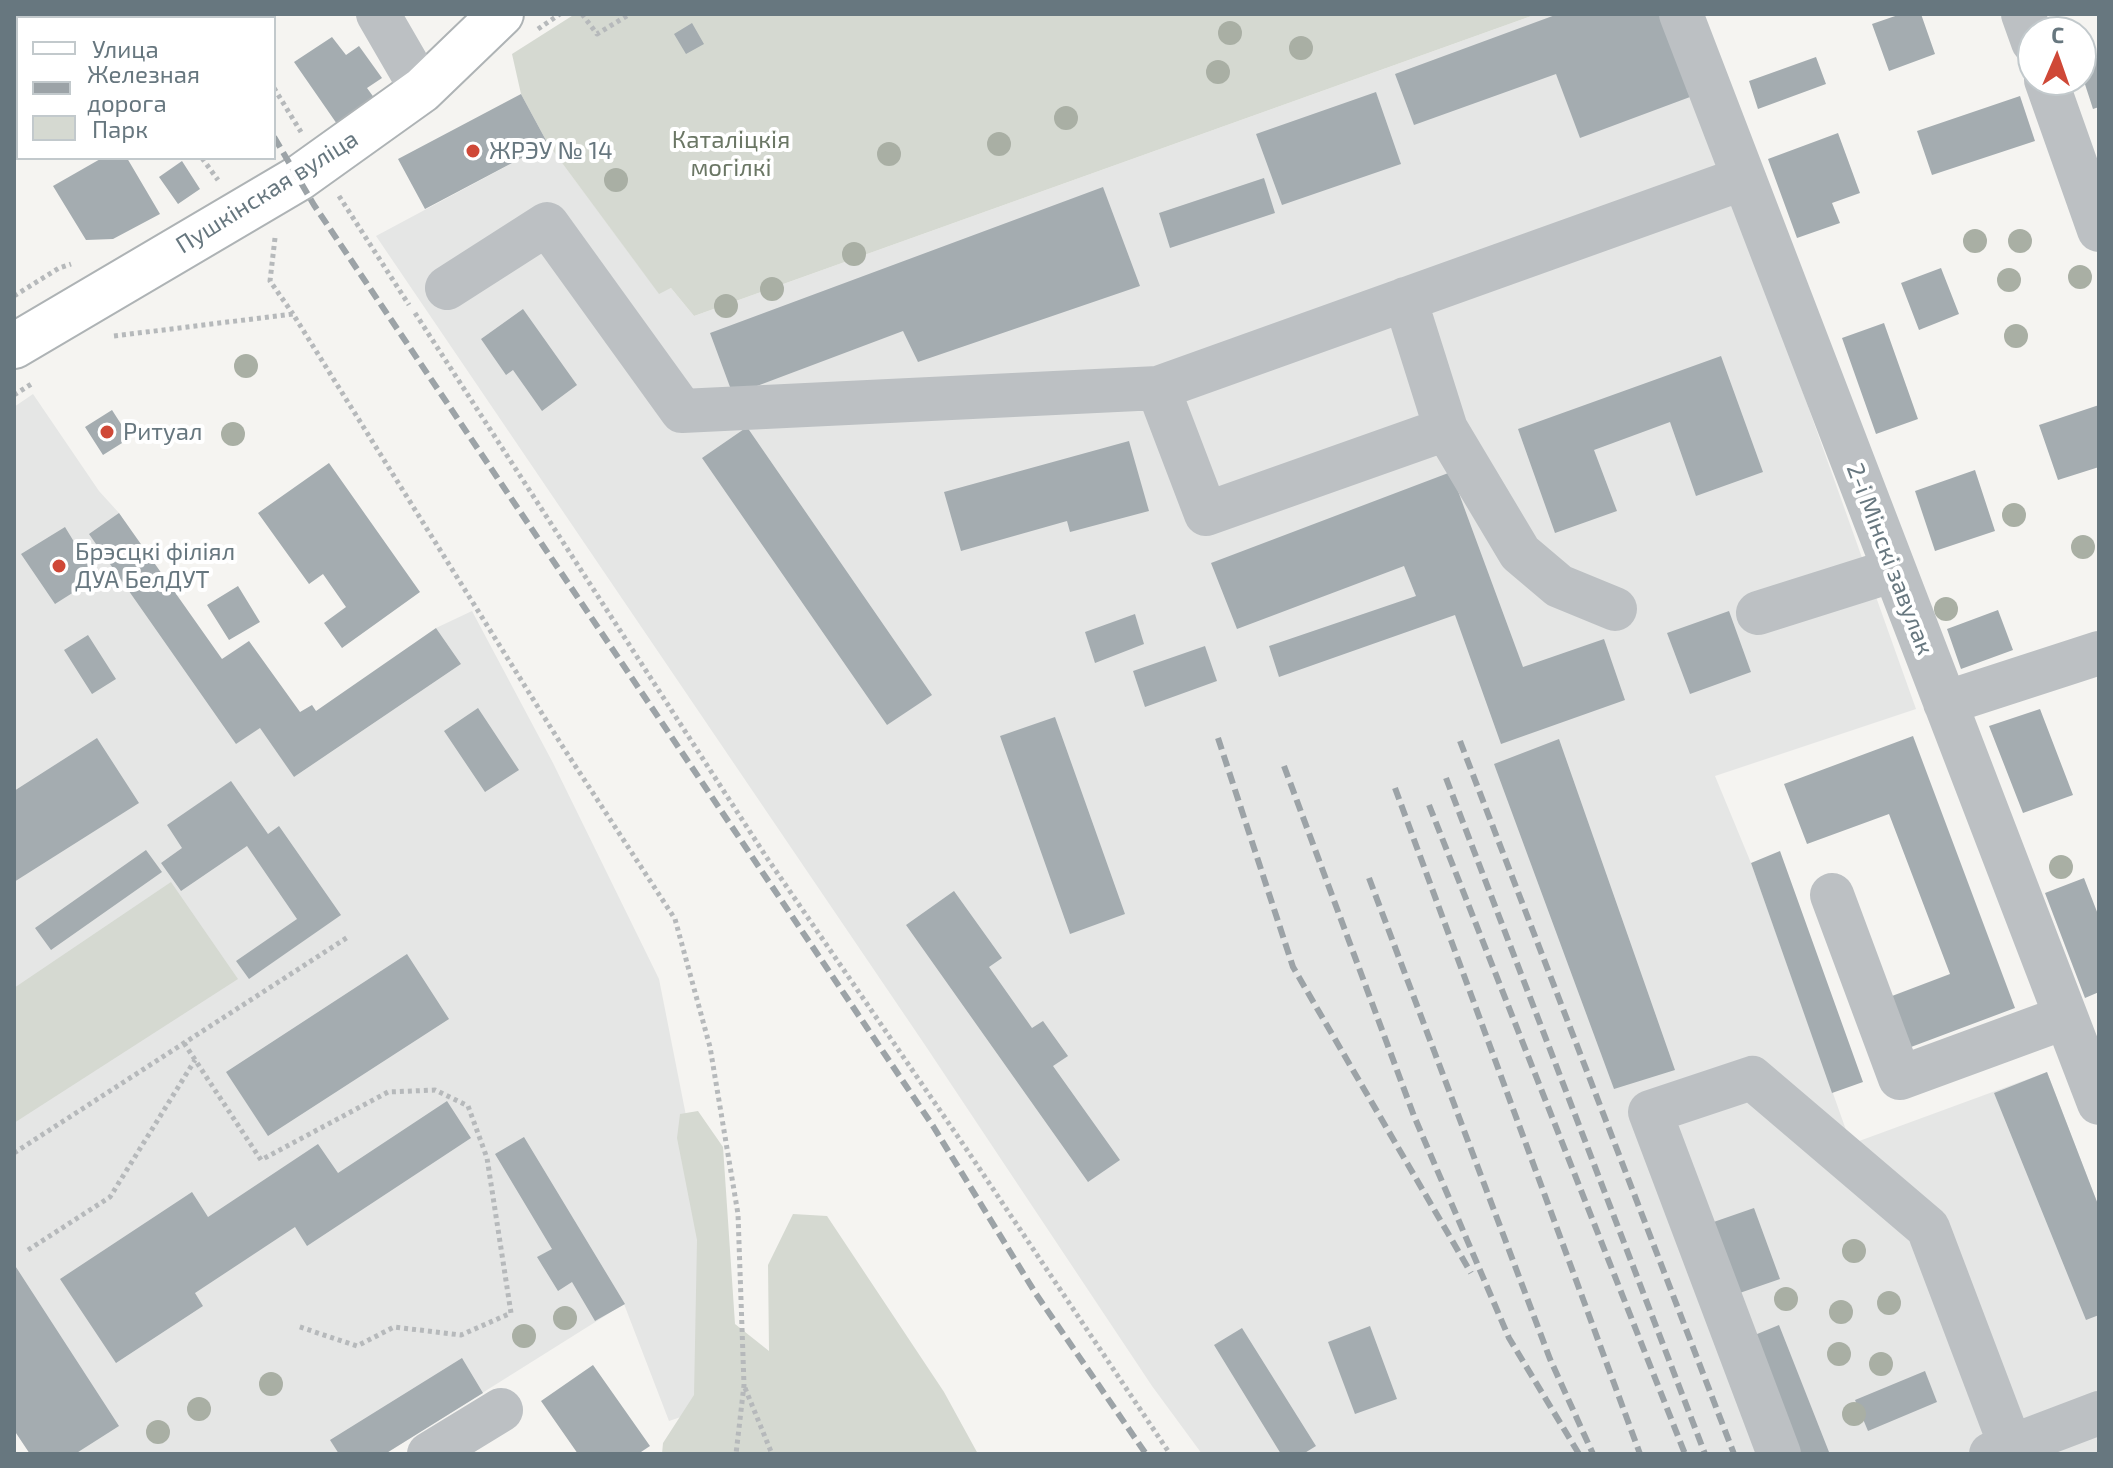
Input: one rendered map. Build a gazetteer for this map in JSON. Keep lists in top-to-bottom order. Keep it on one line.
{"streets":{"main road":["Пушкінская вуліца"],"street":["2-і Мінскі завулак"]},"parks":["Каталіцкія могілкі"],"places":["ЖРЭУ № 14","Ритуал","Брэсцкі філіял ДУА БелДУТ"],"legend":["Улица","Железная дорога","Парк"],"north":"top"}
